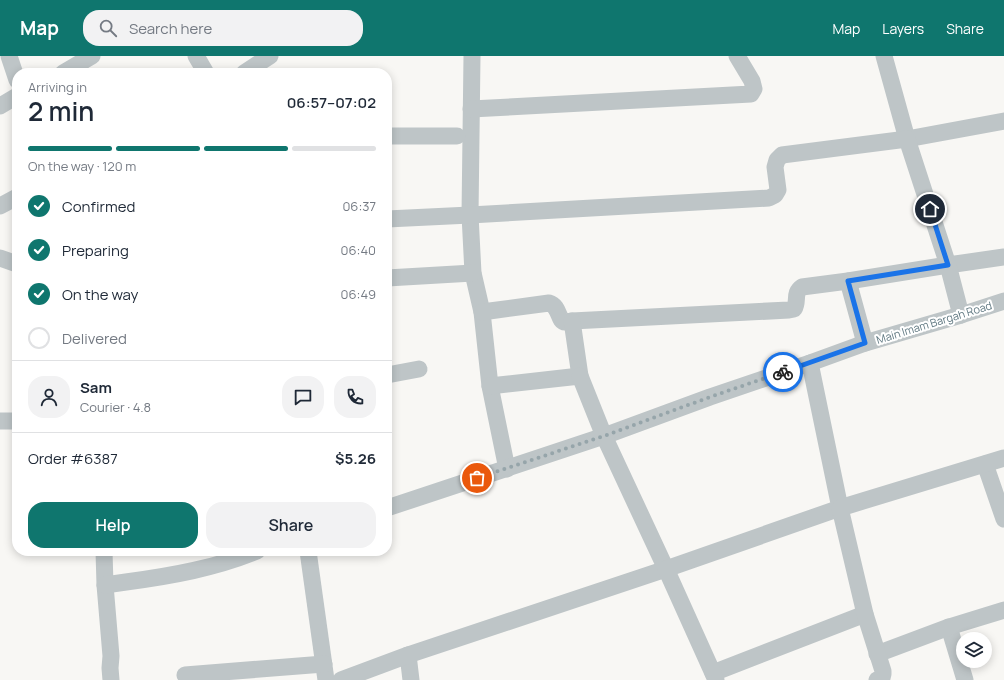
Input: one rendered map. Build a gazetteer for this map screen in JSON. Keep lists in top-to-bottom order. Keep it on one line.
{"streets":{"street":["Main Imam Bargah Road"]},"page":{"header":"Map","search":"Search here","nav":["Map","Layers","Share"],"heading":["2 min","Arriving in","06:57–07:02"],"panel":["Sam","Courier · 4.8","Order #6387","$5.26"],"bar":"On the way · 120 m","list":[["Confirmed","06:37"],["Preparing","06:40"],["On the way","06:49"],"Delivered"],"buttons":["Help","Share"]}}
